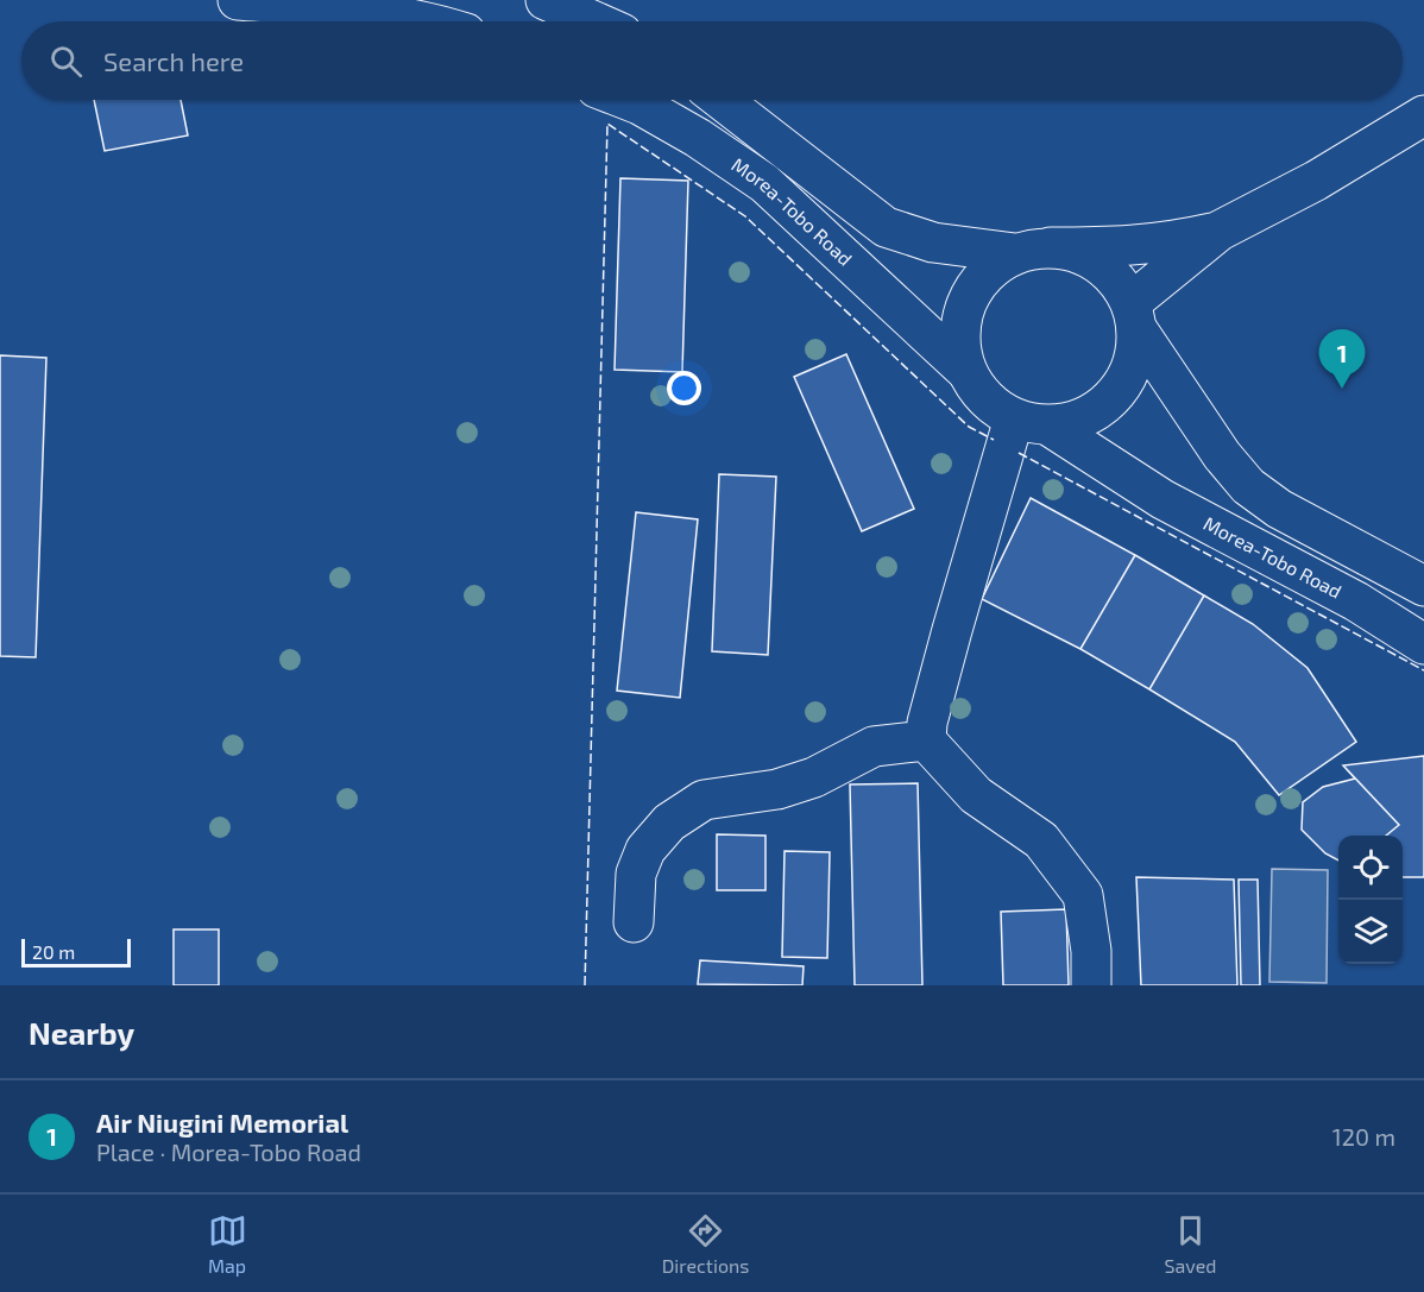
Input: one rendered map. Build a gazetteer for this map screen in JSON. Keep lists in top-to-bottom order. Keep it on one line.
{"streets":{"main road":["Morea-Tobo Road"]},"scale_bar":"20 m","page":{"search":"Search here","pins":"1","scale":"20 m","heading":"Nearby","list":[{"mark":"1","name":"Air Niugini Memorial","note":"Place · Morea-Tobo Road","value":"120 m"}],"nav":["Map","Directions","Saved"]}}
